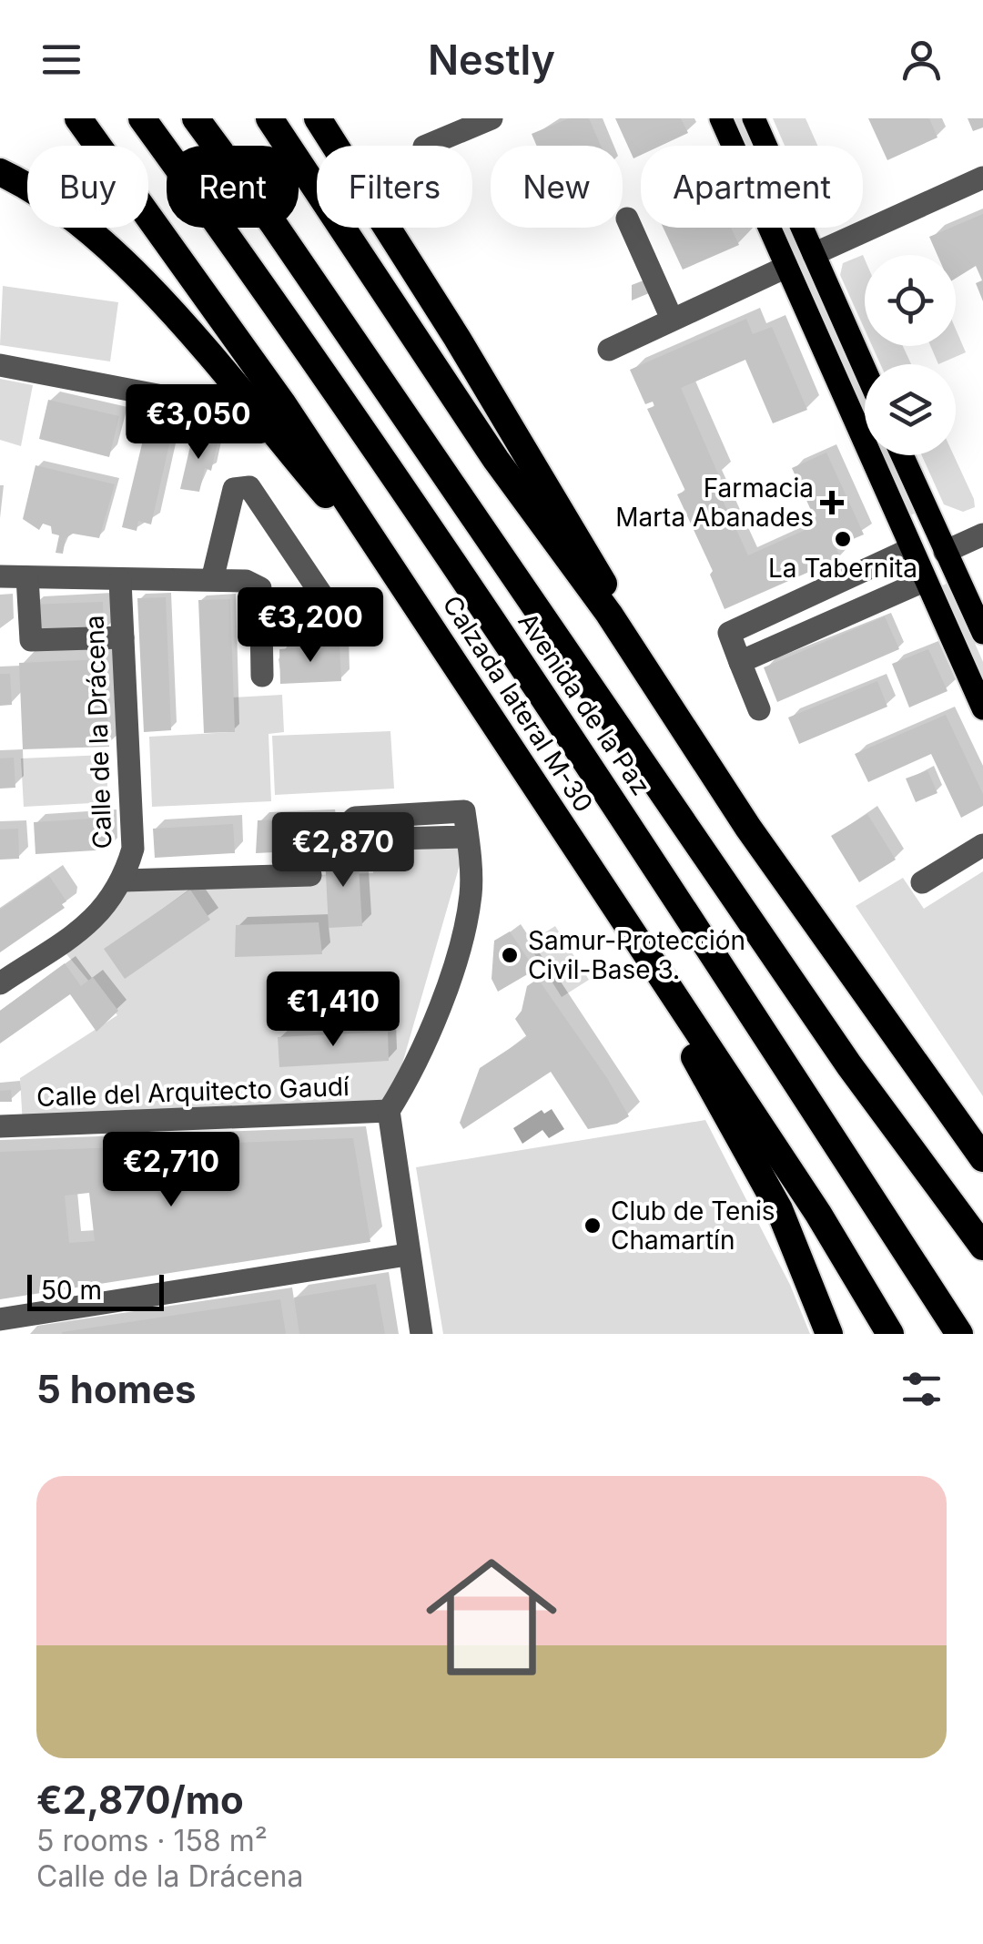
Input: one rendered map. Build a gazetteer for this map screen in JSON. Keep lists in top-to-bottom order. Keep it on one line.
{"streets":{"highway":["Calzada lateral M-30","Avenida de la Paz"],"street":["Calle de la Drácena","Calle del Arquitecto Gaudí"]},"places":{"health":["Farmacia Marta Abanades"],"other":["La Tabernita","Samur-Protección Civil-Base 3.","Club de Tenis Chamartín"]},"scale_bar":"50 m","page":{"header":"Nestly","chip":["Buy","Rent","Filters","New","Apartment"],"price":["€3,050","€3,200","€2,870","€1,410","€2,710"],"scale":"50 m","heading":"5 homes","list":[{"name":"€2,870/mo","note":"5 rooms · 158 m² · Calle de la Drácena"}]}}
